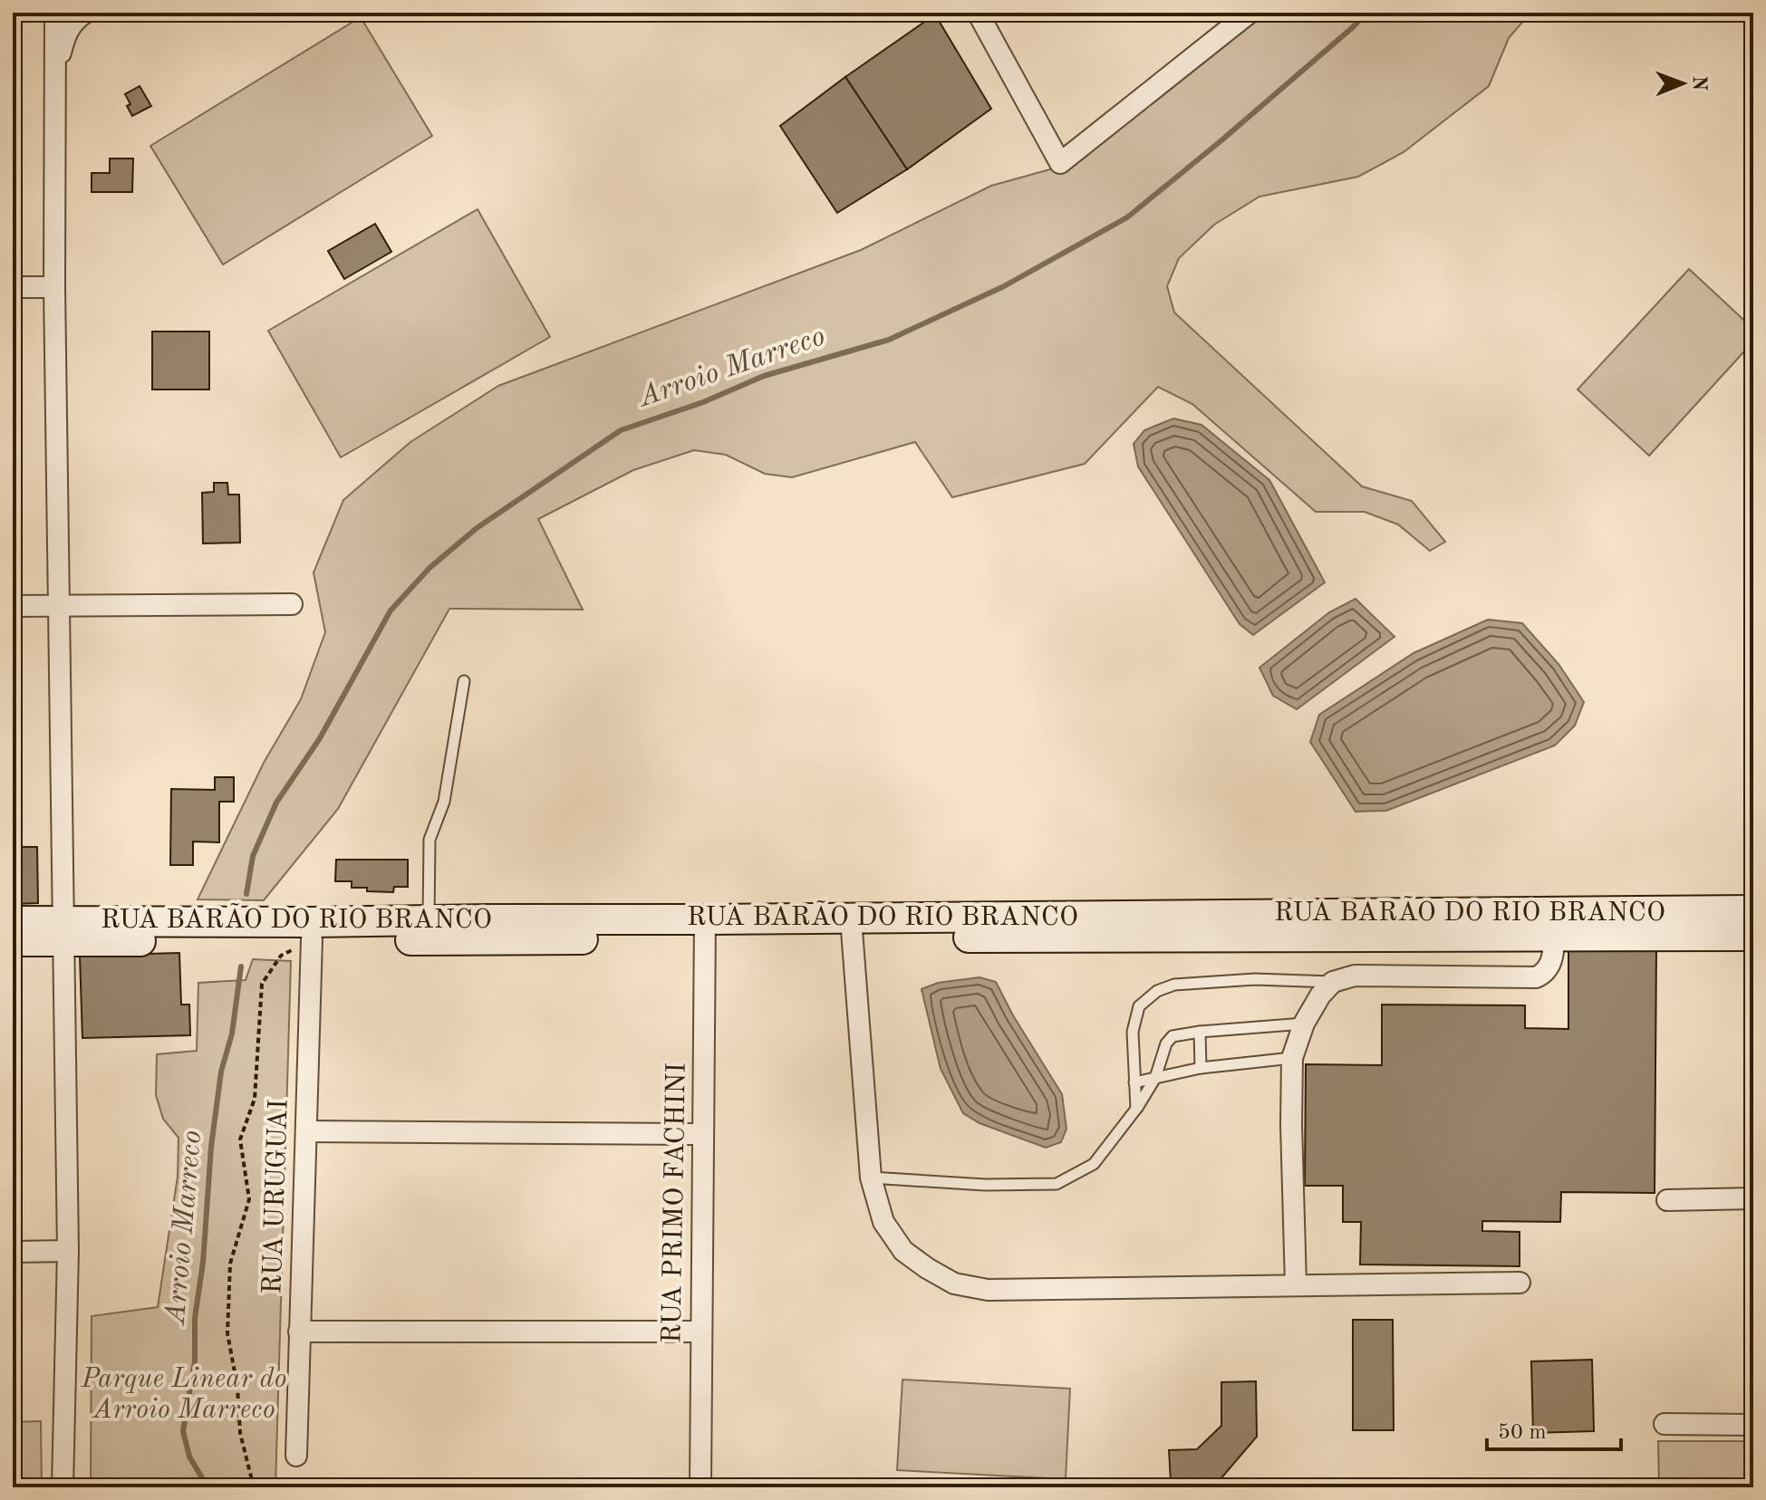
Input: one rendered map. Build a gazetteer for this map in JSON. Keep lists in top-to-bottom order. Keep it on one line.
{"streets":{"main road":["RUA BARÃO DO RIO BRANCO"],"street":["RUA URUGUAI","RUA PRIMO FACHINI"]},"crossings":[["RUA BARÃO DO RIO BRANCO","RUA URUGUAI"],["RUA BARÃO DO RIO BRANCO","RUA PRIMO FACHINI"]],"water":["Arroio Marreco"],"parks":["Parque Linear do Arroio Marreco"],"scale_bar":"50 m","north":"right"}
